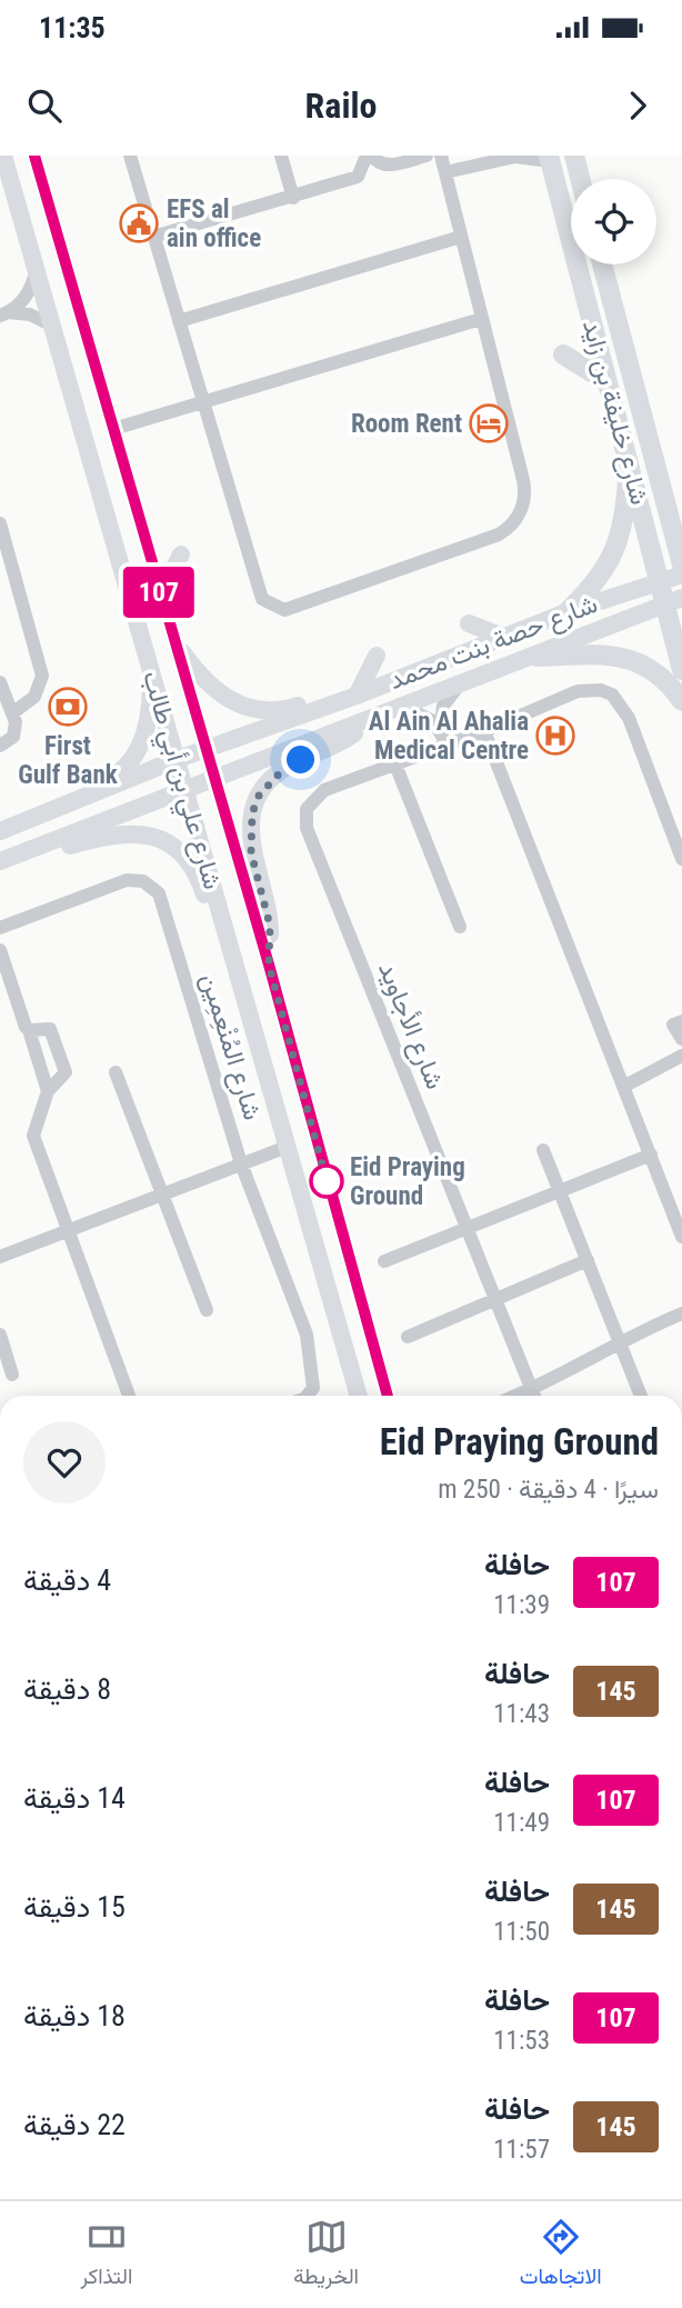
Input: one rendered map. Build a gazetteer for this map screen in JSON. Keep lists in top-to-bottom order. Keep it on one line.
{"streets":{"main road":["شارع خليفة بن زايد","شارع حصة بنت محمد","شارع علي بن أبي طالب"],"street":["شارع الأجاويد","شارع المُنْعِمِين"]},"crossings":[["شارع خليفة بن زايد","شارع حصة بنت محمد"],["شارع حصة بنت محمد","شارع علي بن أبي طالب"]],"places":{"public building":["EFS al ain office"],"hotel":["Room Rent"],"bank":["First Gulf Bank"],"hospital":["Al Ain Al Ahalia Medical Centre"],"other":["Eid Praying Ground"]},"lines":["bus line 107"],"page":{"status":"11:35","header":"Railo","on_map":"107","heading":["Eid Praying Ground","سيرًا · 4 دقيقة · 250 m"],"list":[{"mark":"107","name":"حافلة","note":"11:39","value":"4 دقيقة"},{"mark":"145","name":"حافلة","note":"11:43","value":"8 دقيقة"},{"mark":"107","name":"حافلة","note":"11:49","value":"14 دقيقة"},{"mark":"145","name":"حافلة","note":"11:50","value":"15 دقيقة"},{"mark":"107","name":"حافلة","note":"11:53","value":"18 دقيقة"},{"mark":"145","name":"حافلة","note":"11:57","value":"22 دقيقة"}],"tabs":["الاتجاهات","الخريطة","التذاكر"]}}
